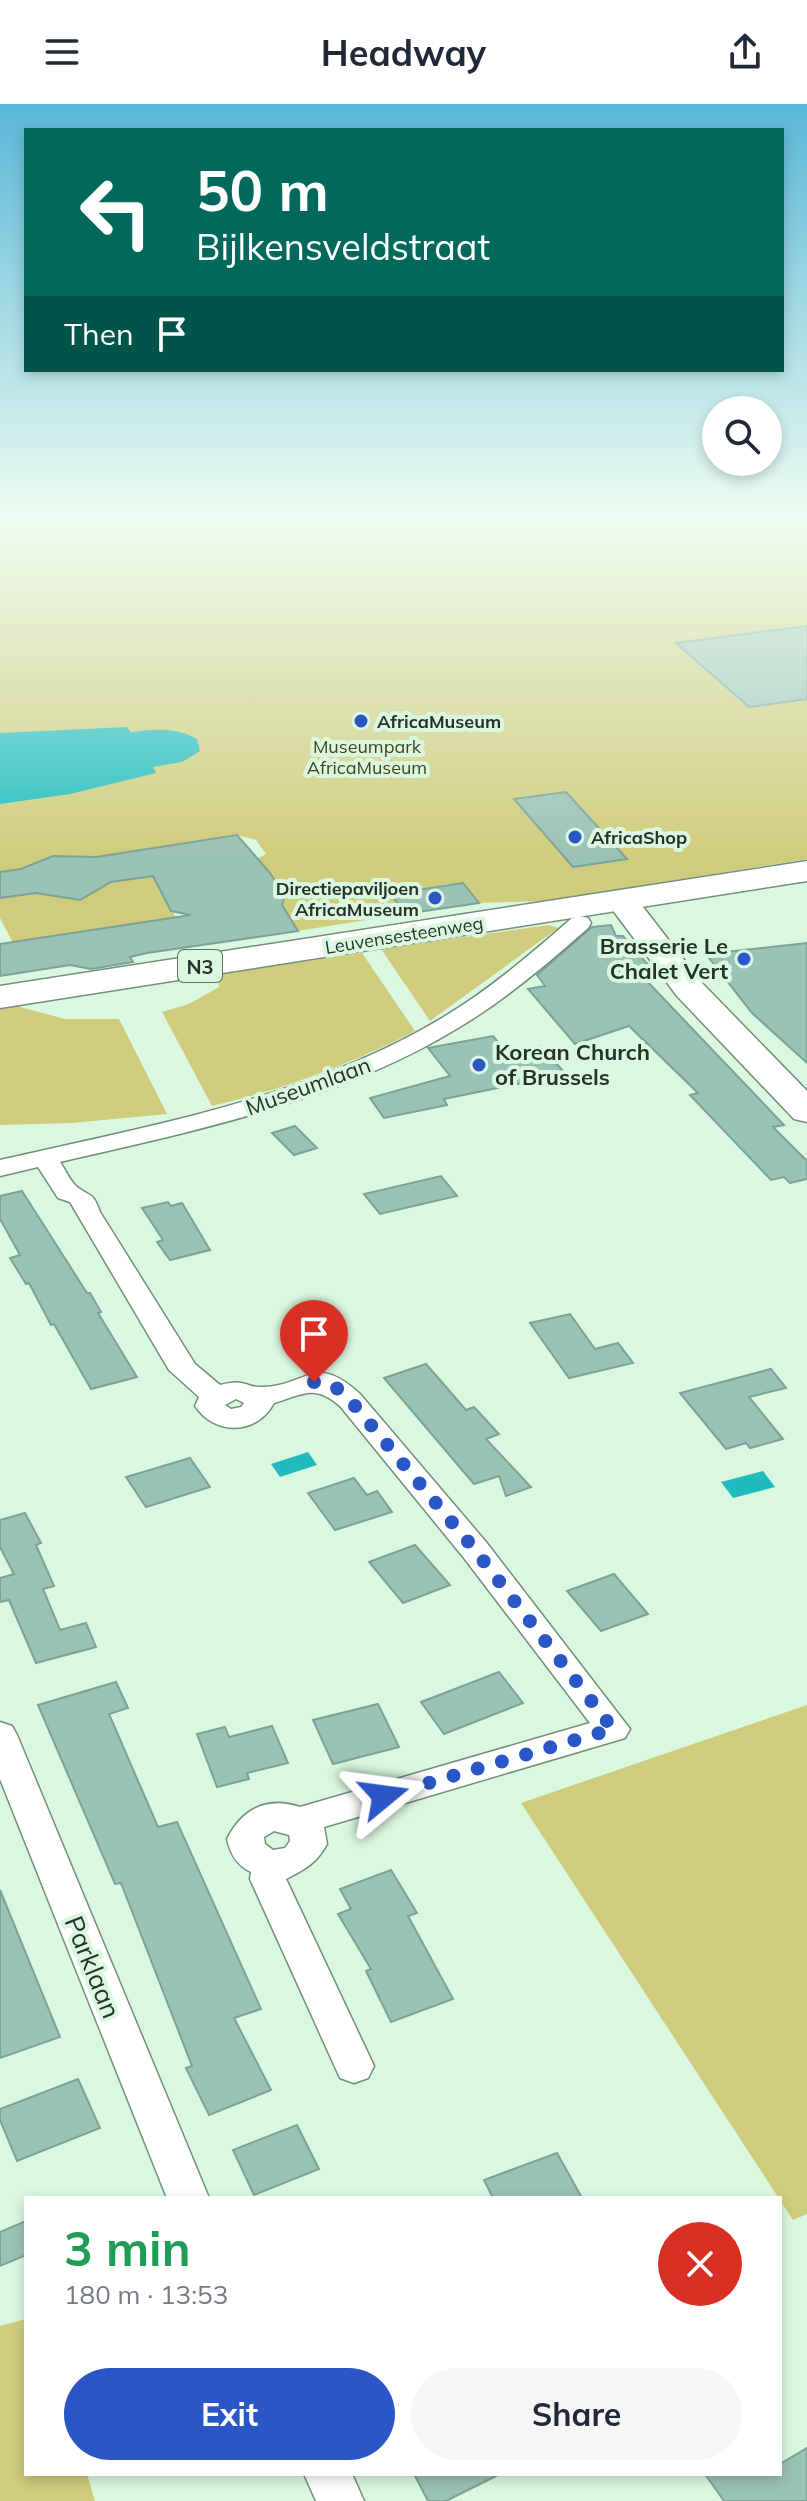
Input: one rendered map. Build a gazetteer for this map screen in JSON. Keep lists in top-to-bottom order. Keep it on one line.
{"streets":{"main road":["Leuvensesteenweg","N3"],"street":["Museumlaan","Parklaan"]},"parks":["Museumpark AfricaMuseum"],"places":["AfricaMuseum","AfricaShop","Directiepaviljoen AfricaMuseum","Brasserie Le Chalet Vert","Korean Church of Brussels"],"page":{"header":"Headway","turn":["50 m","Bijlkensveldstraat"],"then":"Then","heading":["3 min","180 m · 13:53"],"buttons":["Exit","Share"]}}
